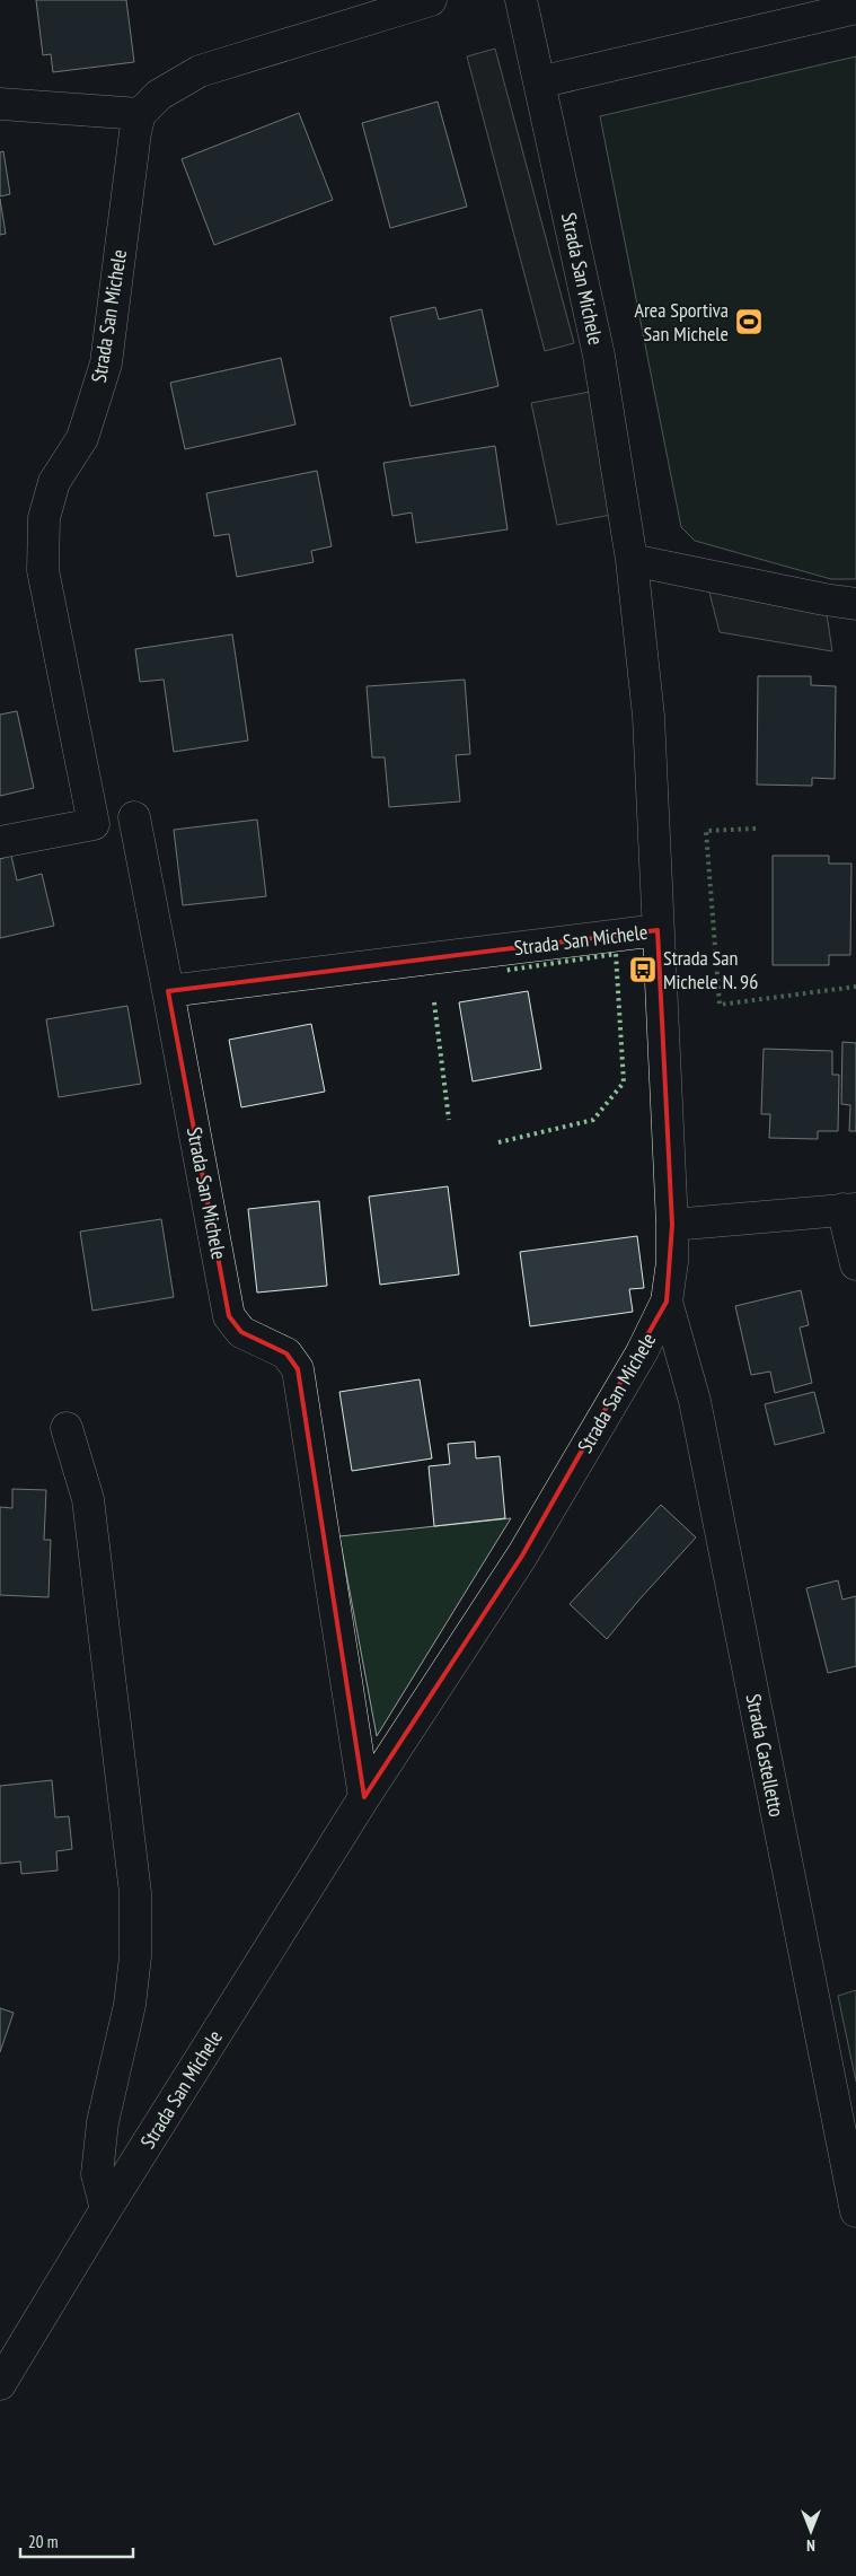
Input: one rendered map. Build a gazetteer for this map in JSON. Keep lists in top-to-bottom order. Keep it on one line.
{"streets":{"street":["Strada San Michele","Strada Castelletto"]},"crossings":[["Strada San Michele","Strada Castelletto"]],"places":{"sports":["Area Sportiva San Michele"],"bus stop":["Strada San Michele N. 96"]},"scale_bar":"20 m","north":"bottom"}
